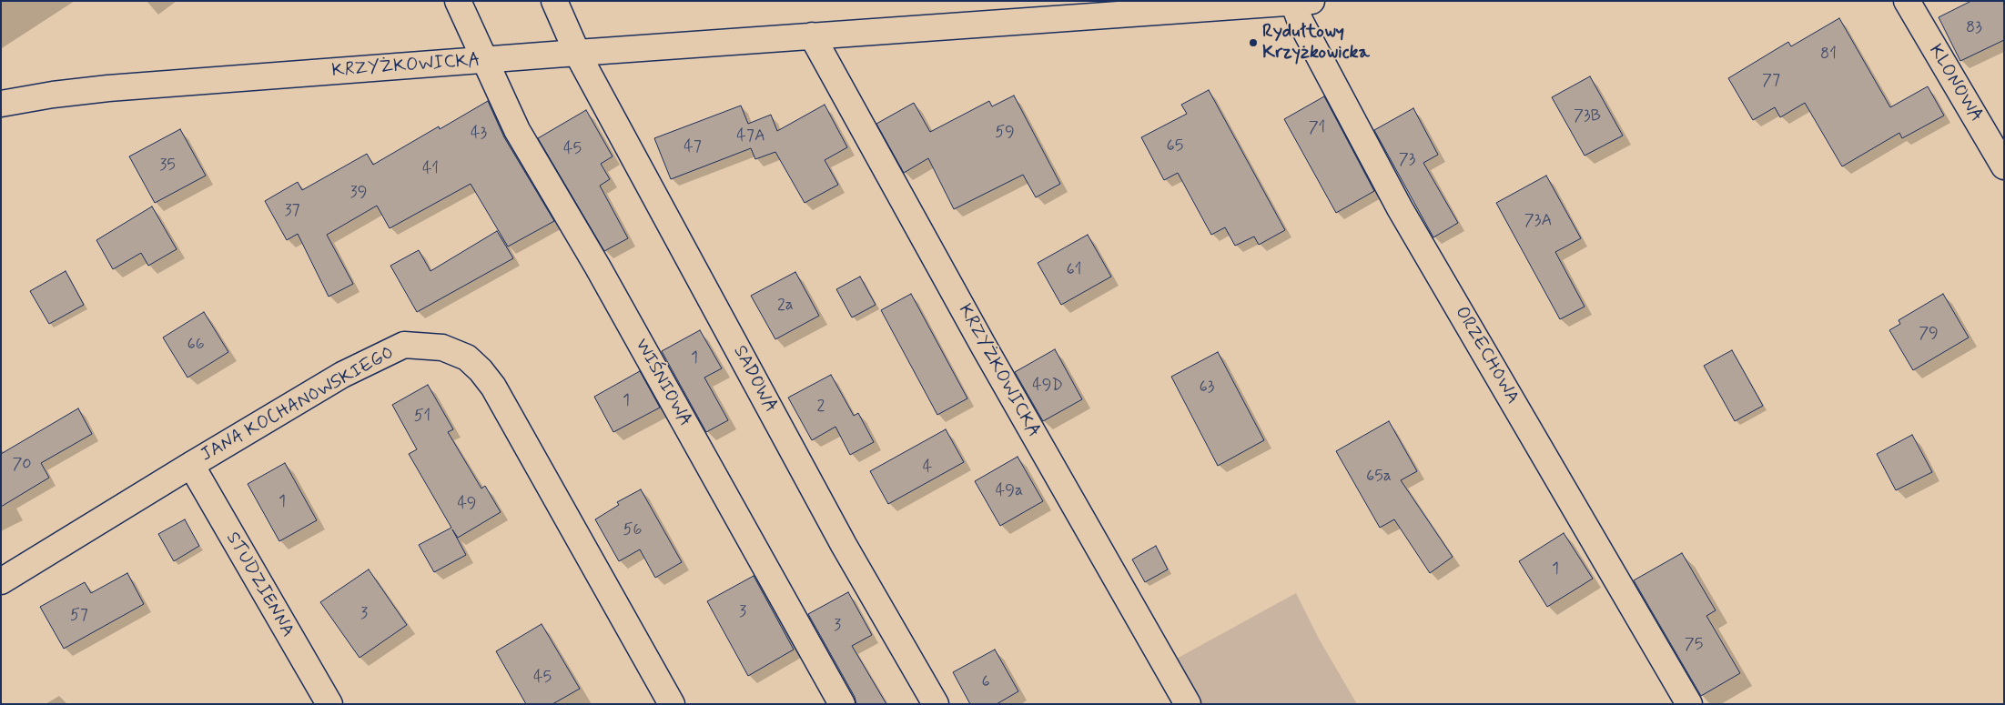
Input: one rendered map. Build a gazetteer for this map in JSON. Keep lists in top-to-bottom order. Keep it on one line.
{"streets":{"street":["KRZYŻKOWICKA","KLONOWA","ORZECHOWA","SADOWA","WIŚNIOWA","JANA KOCHANOWSKIEGO","STUDZIENNA"]},"crossings":[["KRZYŻKOWICKA","ORZECHOWA"],["KRZYŻKOWICKA","SADOWA"],["KRZYŻKOWICKA","WIŚNIOWA"],["JANA KOCHANOWSKIEGO","STUDZIENNA"]],"places":["Rydułtowy Krzyżkowicka"],"house_numbers":["83","81","77","73B","71","59","43","47A","65","47","45","73","35","41","39","37","73A","61","2a","79","66","1","49D","63","1","2","51","70","4","65a","49a","1","49","56","1","3","3","57","3","75","45","6"]}
